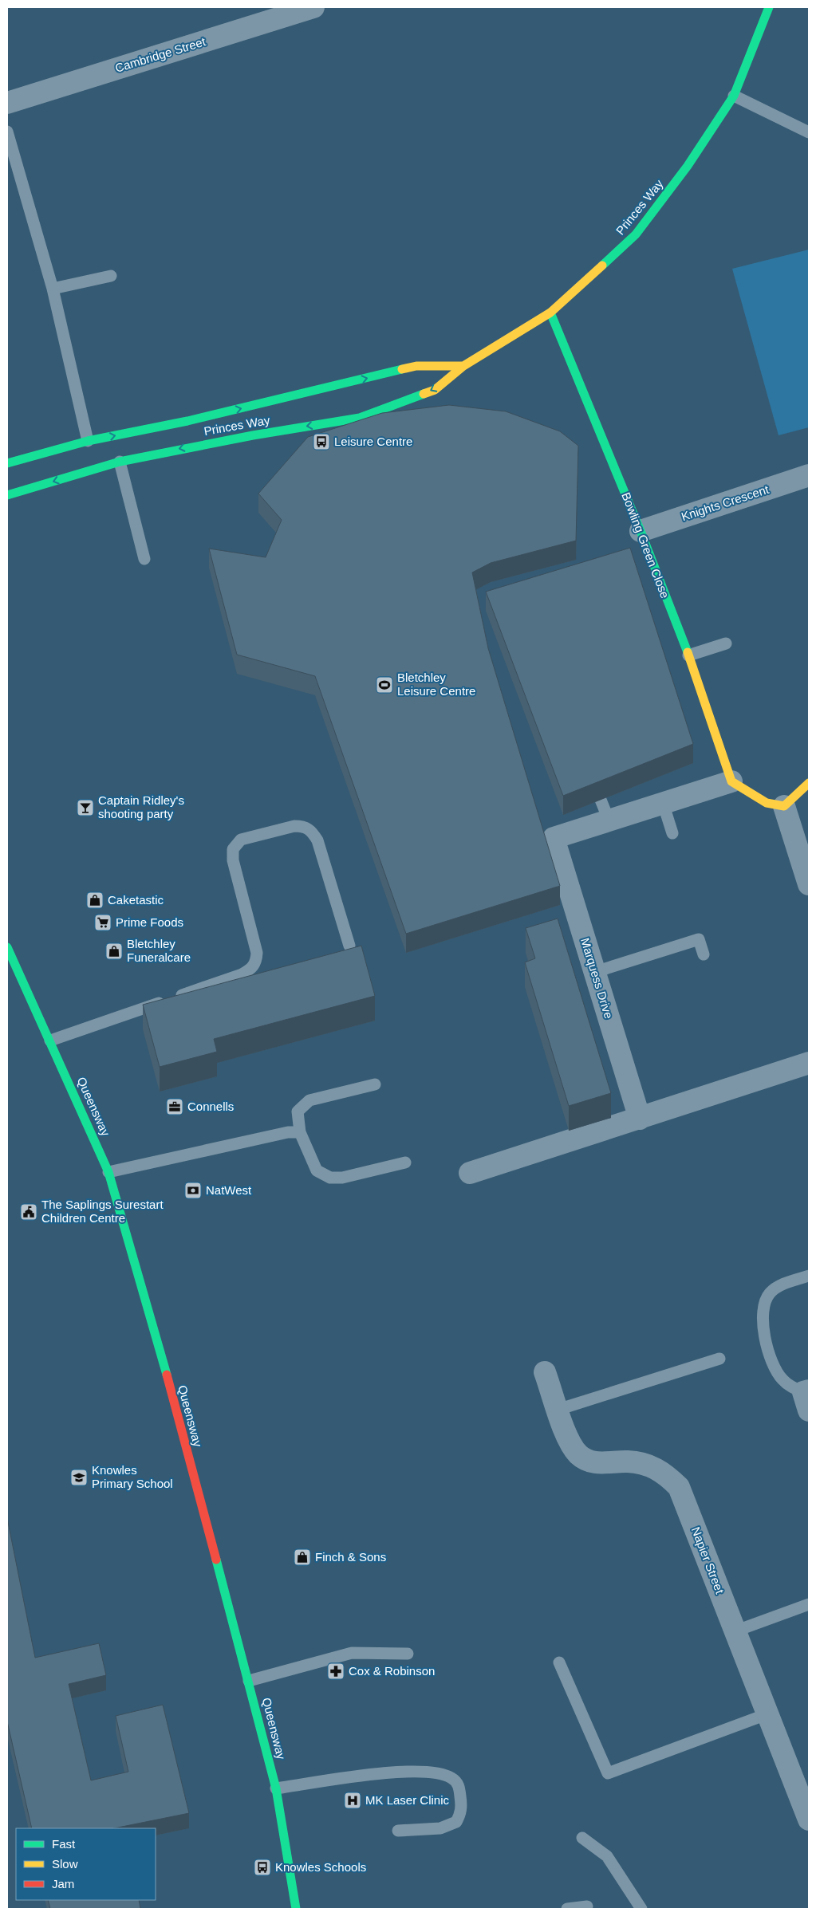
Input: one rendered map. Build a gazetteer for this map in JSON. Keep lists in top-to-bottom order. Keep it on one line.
{"streets":{"street":["Cambridge Street","Princes Way","Knights Crescent","Bowling Green Close","Marquess Drive","Queensway","Napier Street"]},"crossings":[["Princes Way","Bowling Green Close"],["Knights Crescent","Bowling Green Close"]],"places":{"bus stop":["Leisure Centre","Knowles Schools"],"sports":["Bletchley Leisure Centre"],"bar":["Captain Ridley's shooting party"],"shop":["Caketastic","Bletchley Funeralcare","Finch & Sons"],"supermarket":["Prime Foods"],"office":["Connells"],"bank":["NatWest"],"public building":["The Saplings Surestart Children Centre"],"school or university":["Knowles Primary School"],"pharmacy":["Cox & Robinson"],"hospital":["MK Laser Clinic"]},"legend":["Fast","Slow","Jam"]}
